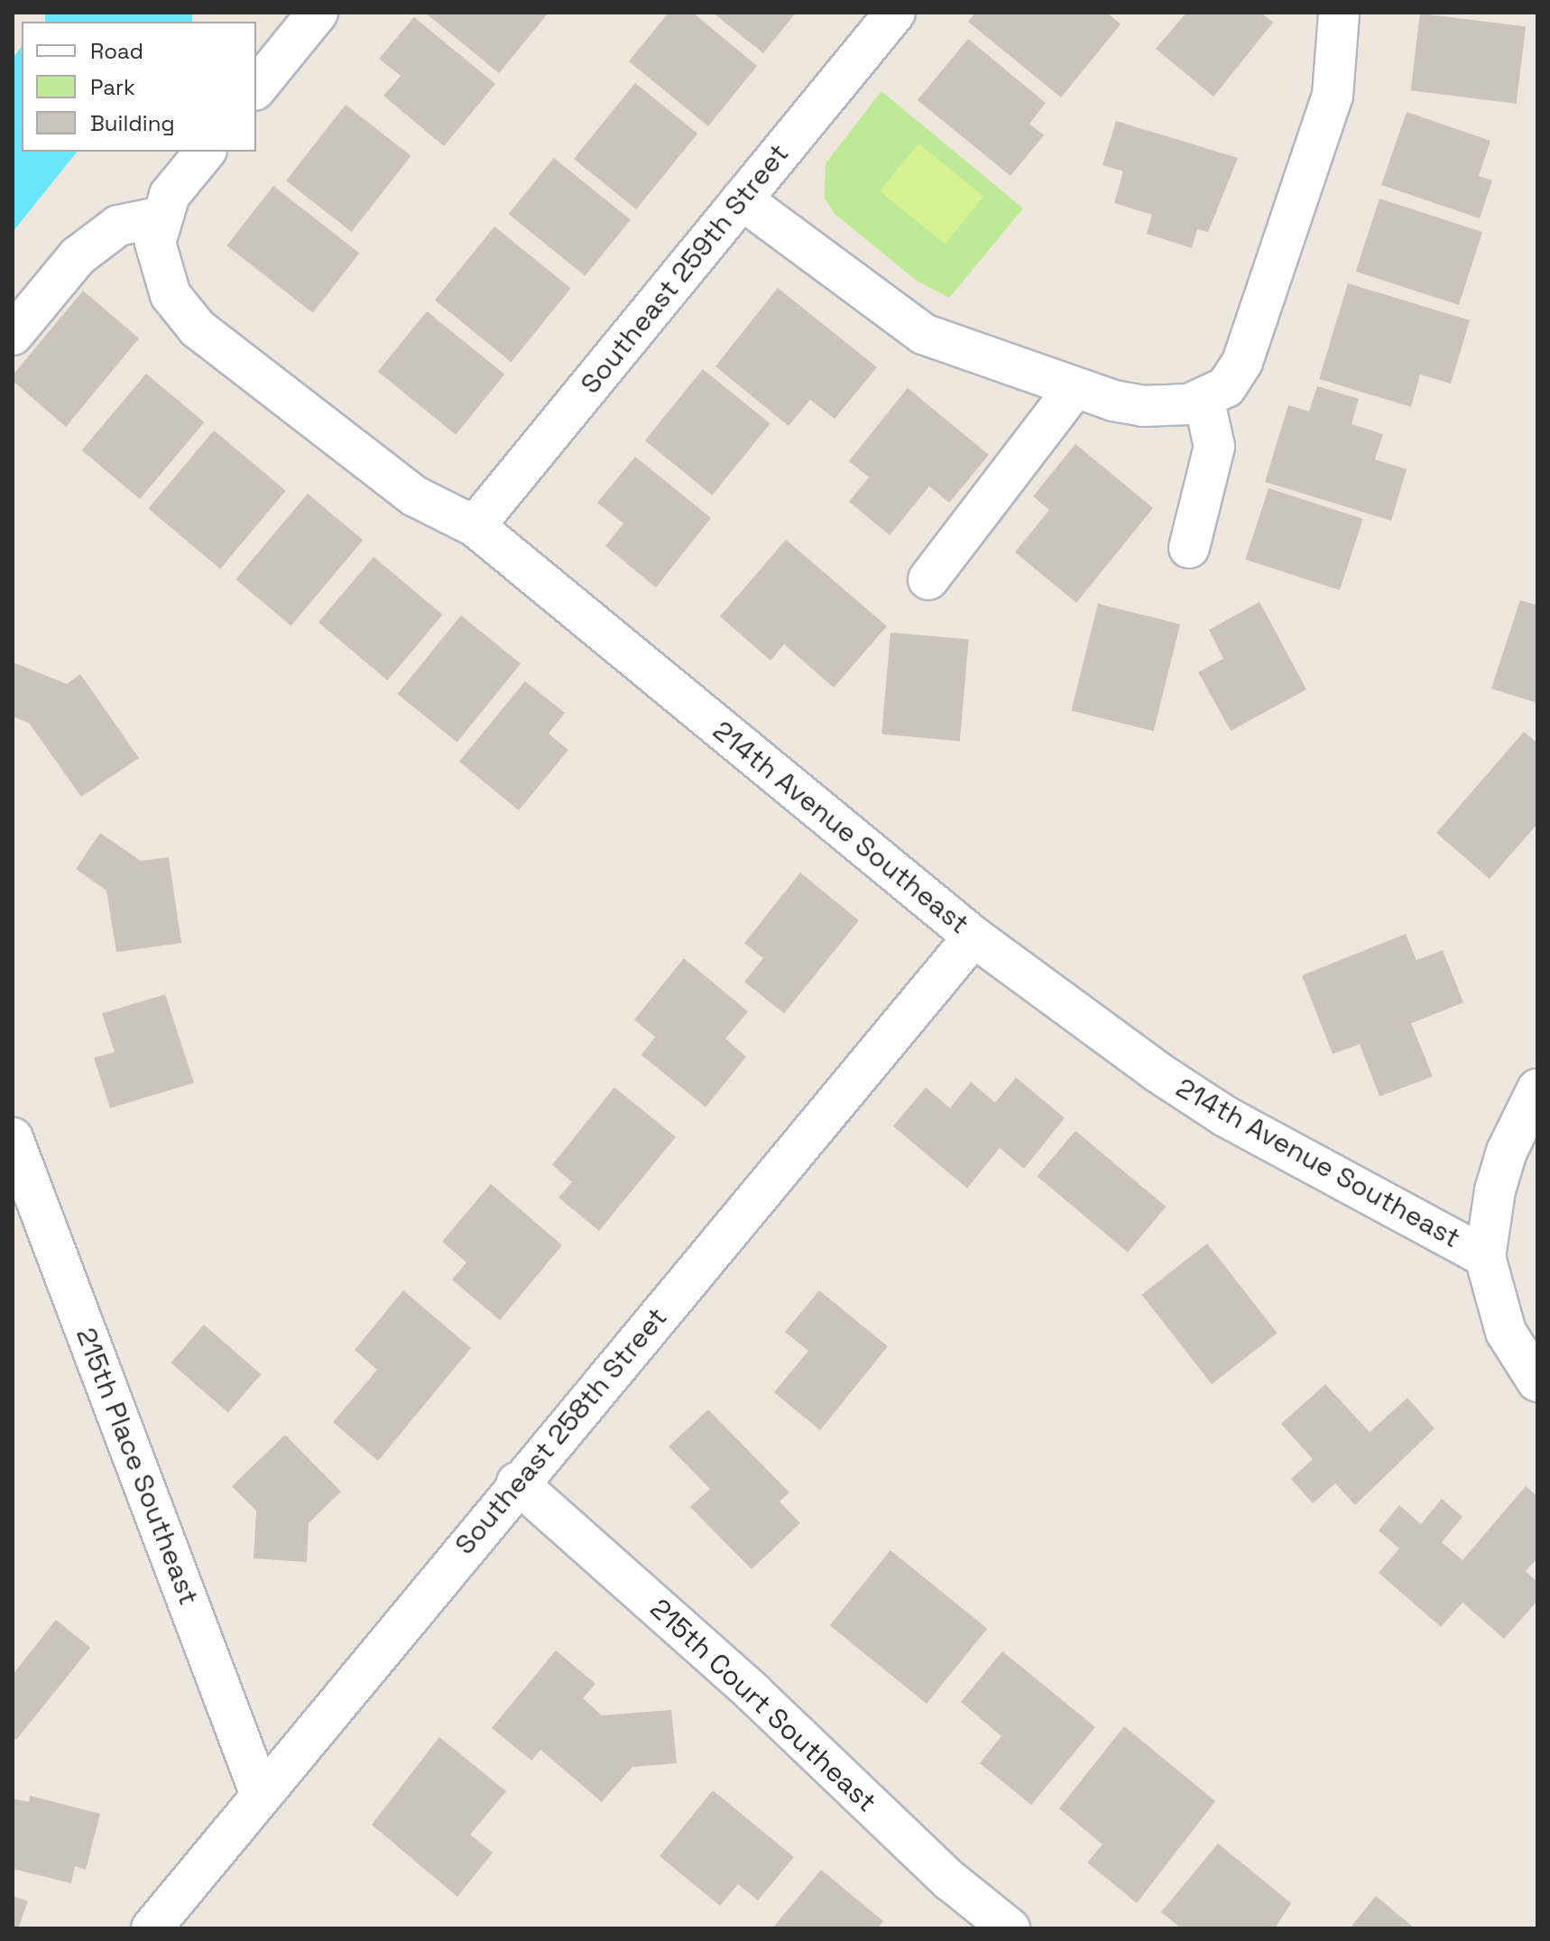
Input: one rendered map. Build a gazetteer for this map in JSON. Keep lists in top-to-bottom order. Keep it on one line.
{"streets":{"street":["Southeast 259th Street","214th Avenue Southeast","Southeast 258th Street","215th Place Southeast","215th Court Southeast"]},"crossings":[["Southeast 259th Street","214th Avenue Southeast"],["214th Avenue Southeast","Southeast 258th Street"],["Southeast 258th Street","215th Place Southeast"],["Southeast 258th Street","215th Court Southeast"]],"legend":["Road","Park","Building"]}
